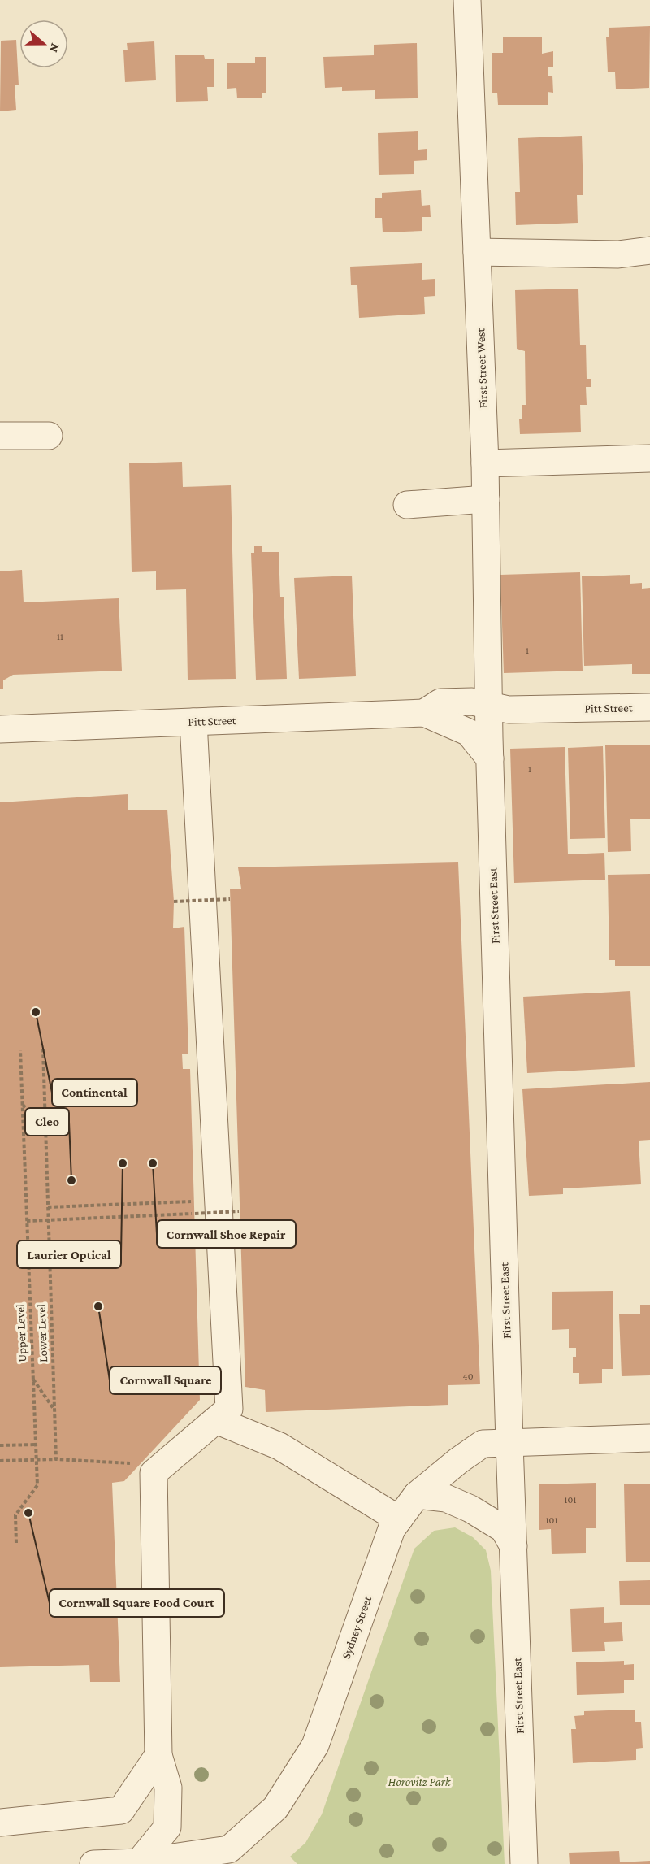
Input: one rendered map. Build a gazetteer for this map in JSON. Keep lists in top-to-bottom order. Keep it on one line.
{"streets":{"street":["First Street West","Pitt Street","First Street East","Sydney Street"],"path":["Upper Level","Lower Level"]},"crossings":[["First Street West","Pitt Street"],["First Street West","First Street East"],["Pitt Street","First Street East"],["First Street East","Sydney Street"]],"parks":["Horovitz Park"],"places":["Continental","Laurier Optical","Cornwall Shoe Repair","Cleo","Cornwall Square","Cornwall Square Food Court"],"house_numbers":["11","1","1","40","101","101"],"north":"right"}
